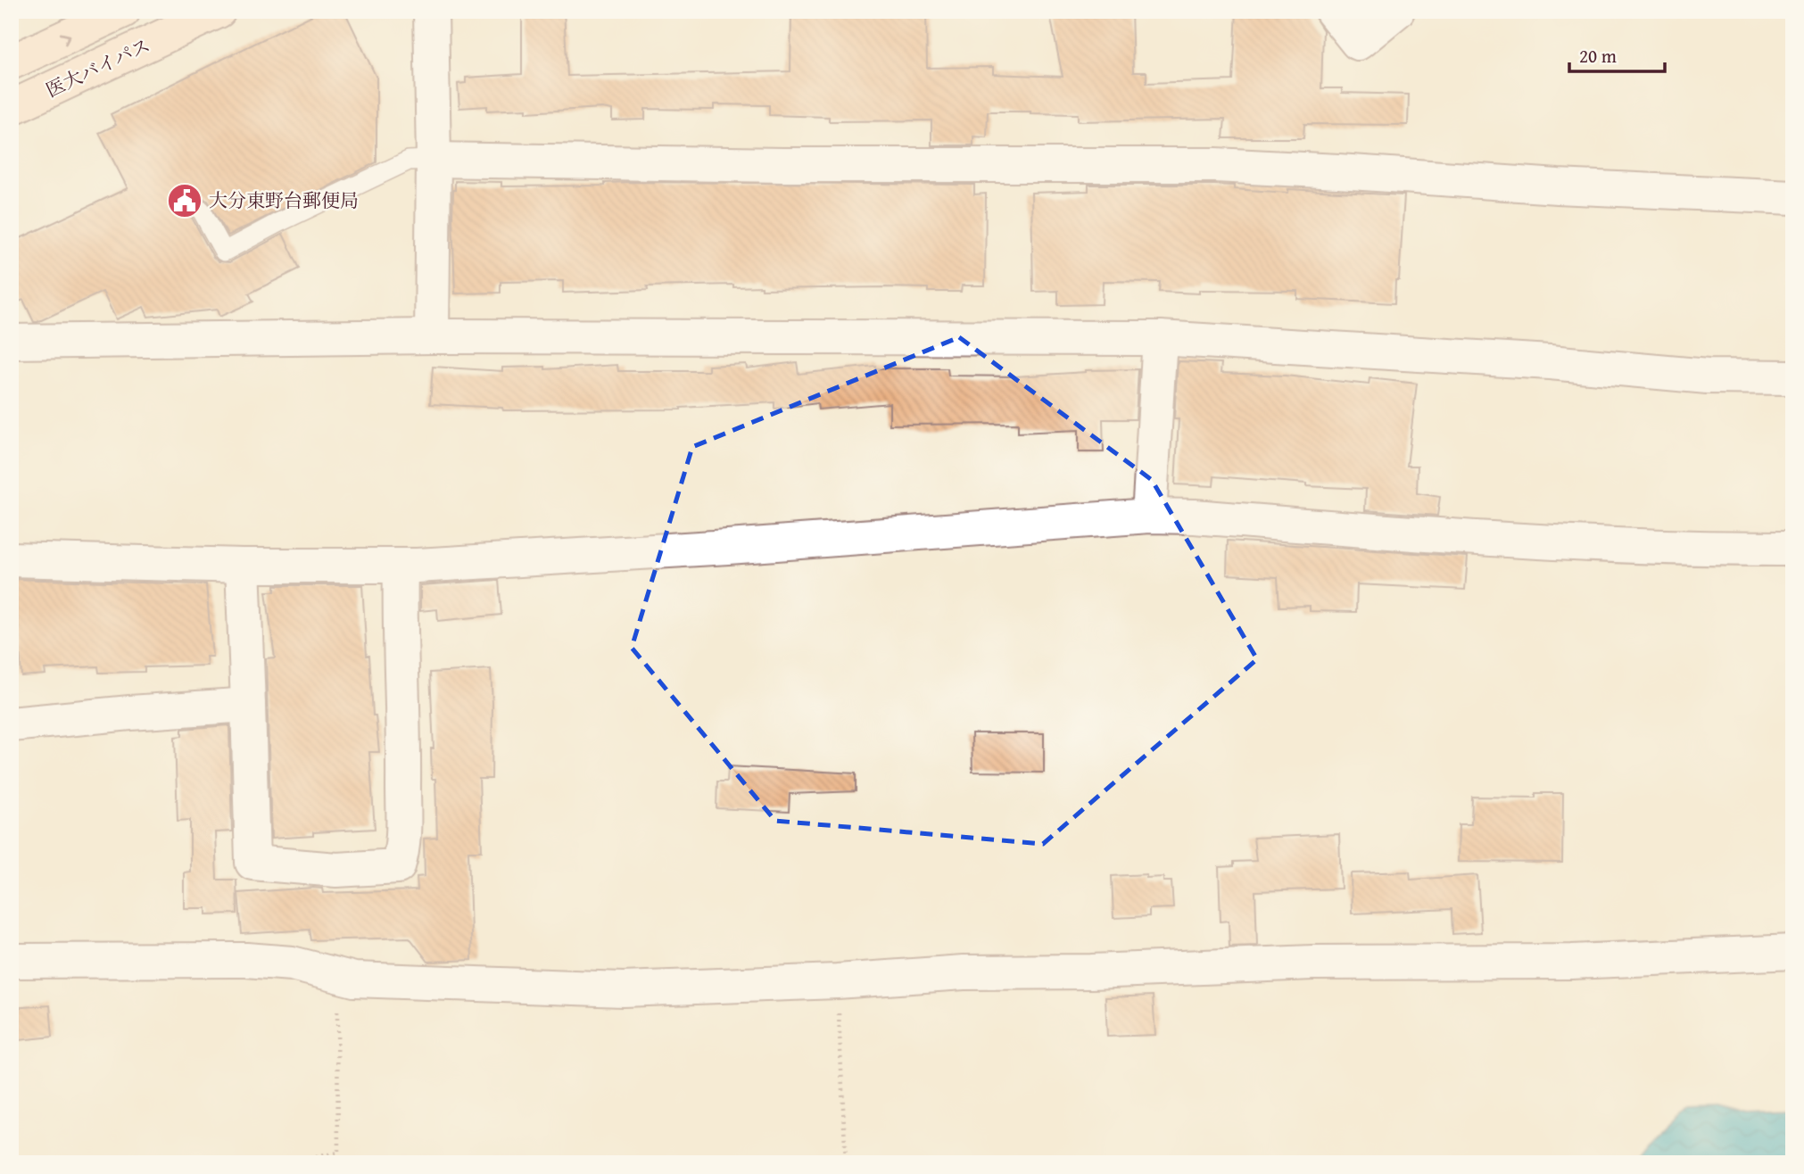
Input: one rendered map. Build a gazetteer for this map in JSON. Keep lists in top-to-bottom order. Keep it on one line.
{"streets":{"main road":["医大バイパス"]},"places":{"public building":["大分東野台郵便局"]},"scale_bar":"20 m"}
